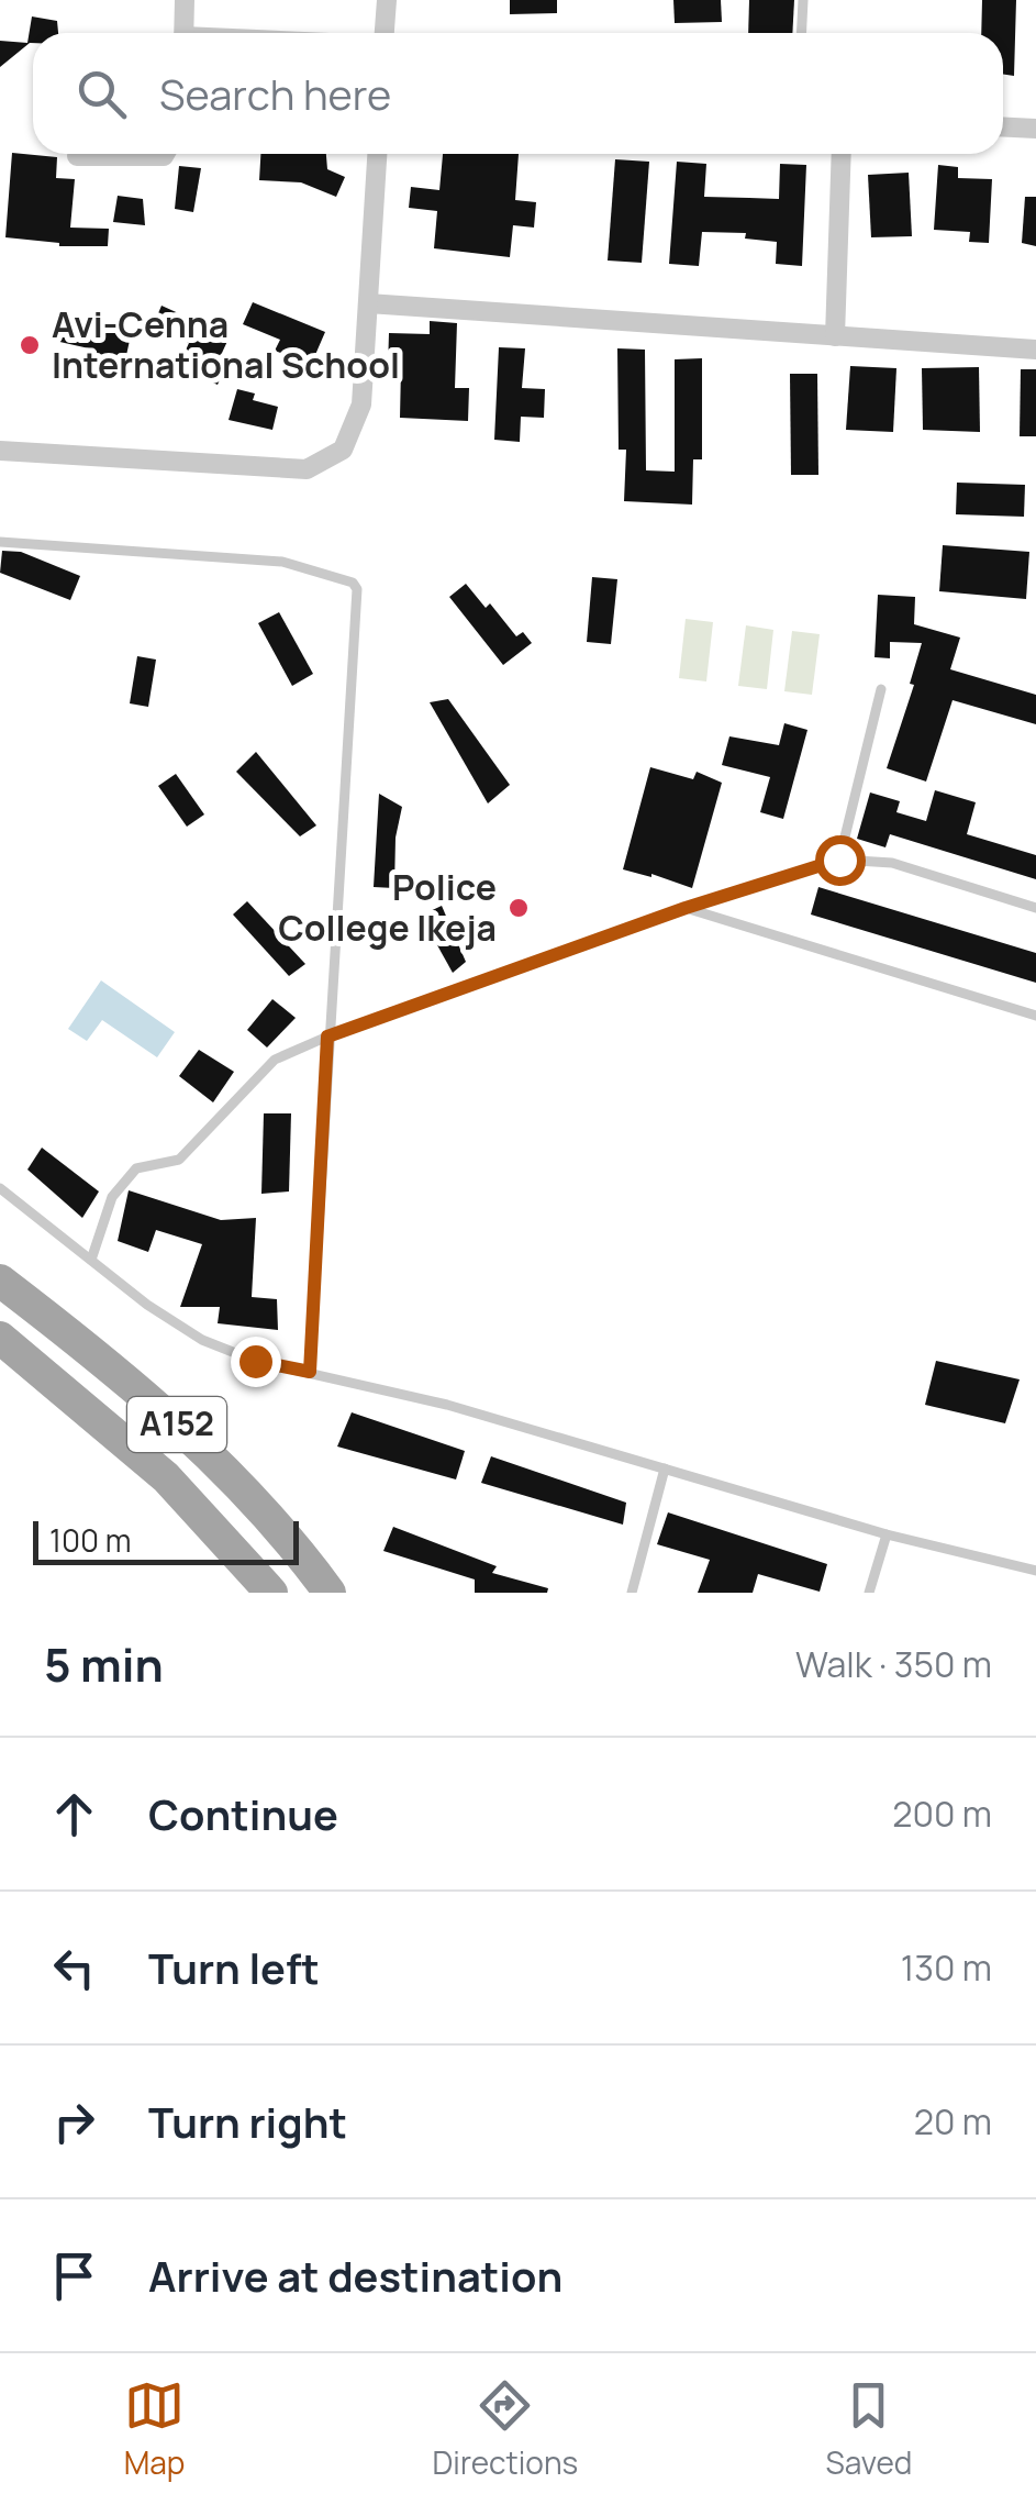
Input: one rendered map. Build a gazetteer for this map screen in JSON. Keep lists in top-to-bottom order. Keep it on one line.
{"streets":{"main road":["A152"]},"places":["Avi-Cenna International School","Police College Ikeja"],"scale_bar":"100 m","page":{"search":"Search here","scale":"100 m","heading":["5 min","Walk · 350 m"],"list":[["Continue","200 m"],["Turn left","130 m"],["Turn right","20 m"],"Arrive at destination"],"nav":["Map","Directions","Saved"]}}
